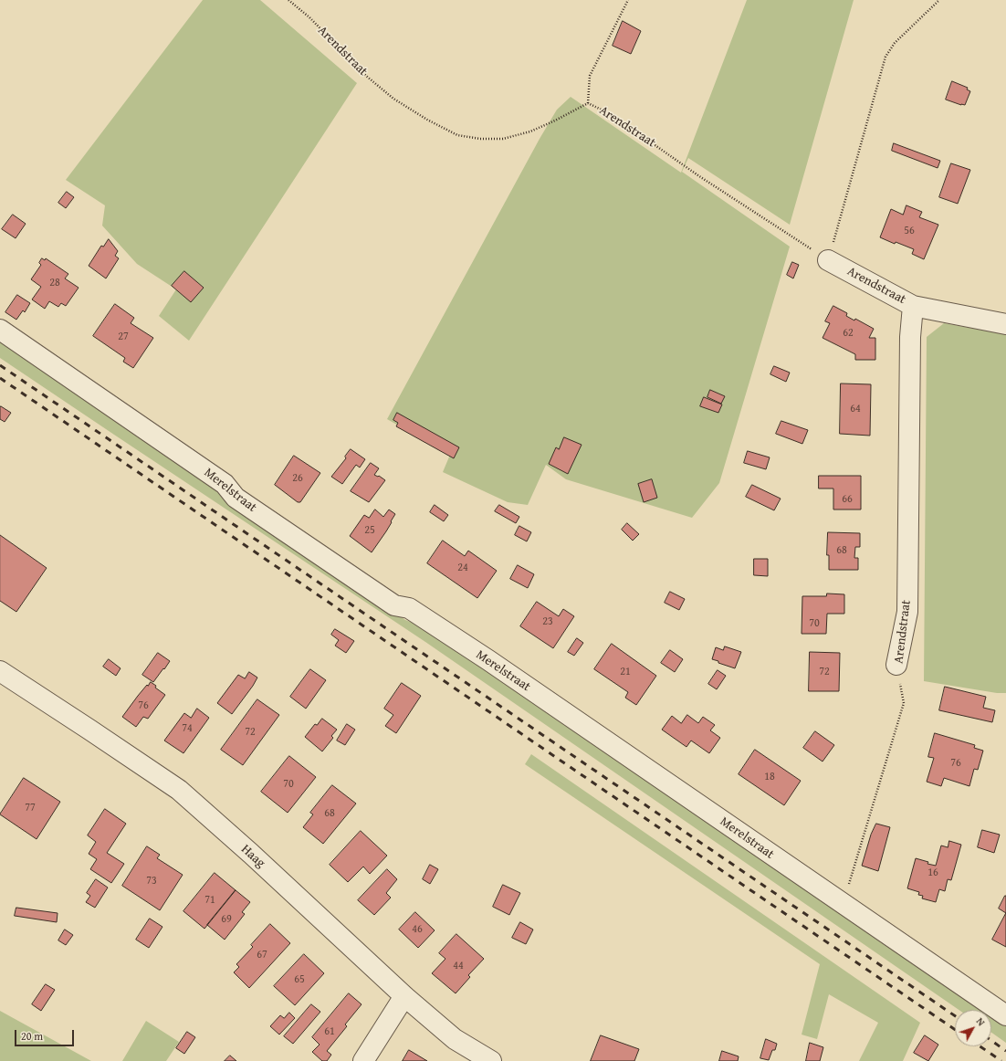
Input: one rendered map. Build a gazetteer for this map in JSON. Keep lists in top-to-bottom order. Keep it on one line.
{"streets":{"street":["Arendstraat","Merelstraat","Haag"]},"crossings":[["Arendstraat","Merelstraat"]],"house_numbers":["56","28","62","27","64","26","66","25","68","24","23","70","21","72","76","74","72","76","18","70","77","68","16","73","71","69","46","67","44","65","61"],"scale_bar":"20 m","north":"top right"}
